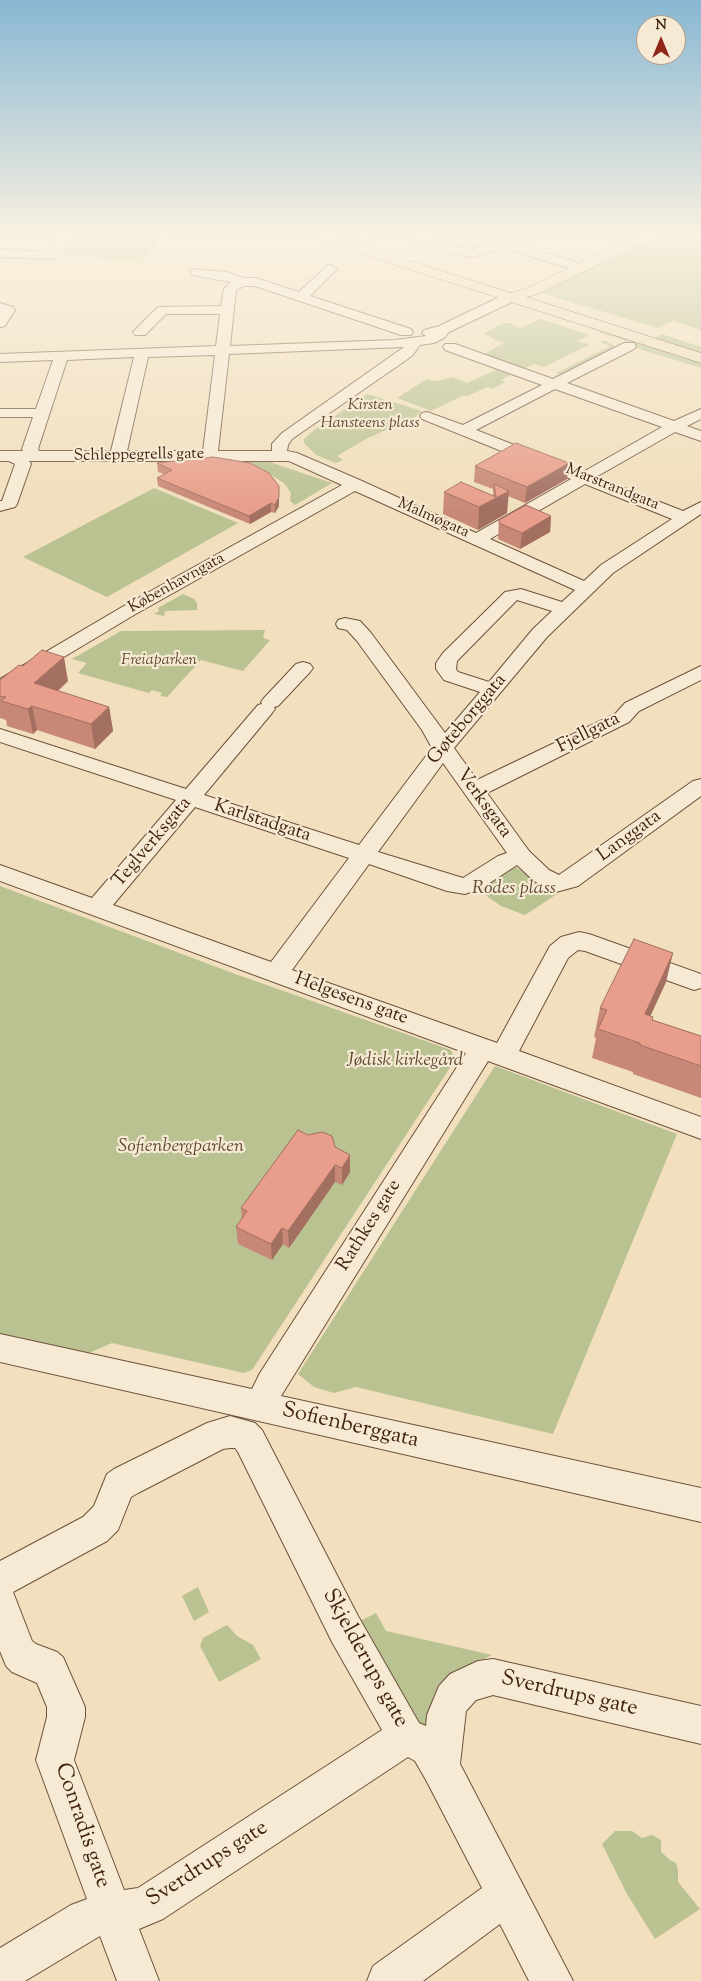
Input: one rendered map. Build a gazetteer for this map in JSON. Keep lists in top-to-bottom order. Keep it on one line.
{"streets":{"street":["Schleppegrells gate","Marstrandgata","Malmøgata","Københavngata","Gøteborggata","Fjellgata","Verksgata","Karlstadgata","Langgata","Teglverksgata","Helgesens gate","Rathkes gate","Sofienberggata","Skjelderups gate","Sverdrups gate","Conradis gate"]},"crossings":[["Schleppegrells gate","Malmøgata"],["Marstrandgata","Gøteborggata"],["Malmøgata","Københavngata"],["Malmøgata","Gøteborggata"],["Gøteborggata","Verksgata"],["Gøteborggata","Karlstadgata"],["Gøteborggata","Helgesens gate"],["Fjellgata","Verksgata"],["Verksgata","Karlstadgata"],["Verksgata","Langgata"],["Karlstadgata","Teglverksgata"],["Teglverksgata","Helgesens gate"],["Helgesens gate","Rathkes gate"],["Rathkes gate","Sofienberggata"],["Rathkes gate","Skjelderups gate"],["Sofienberggata","Skjelderups gate"],["Skjelderups gate","Sverdrups gate"],["Sverdrups gate","Conradis gate"]],"parks":["Kirsten Hansteens plass","Freiaparken","Rodes plass","Jødisk kirkegård","Sofienbergparken"],"north":"top"}
